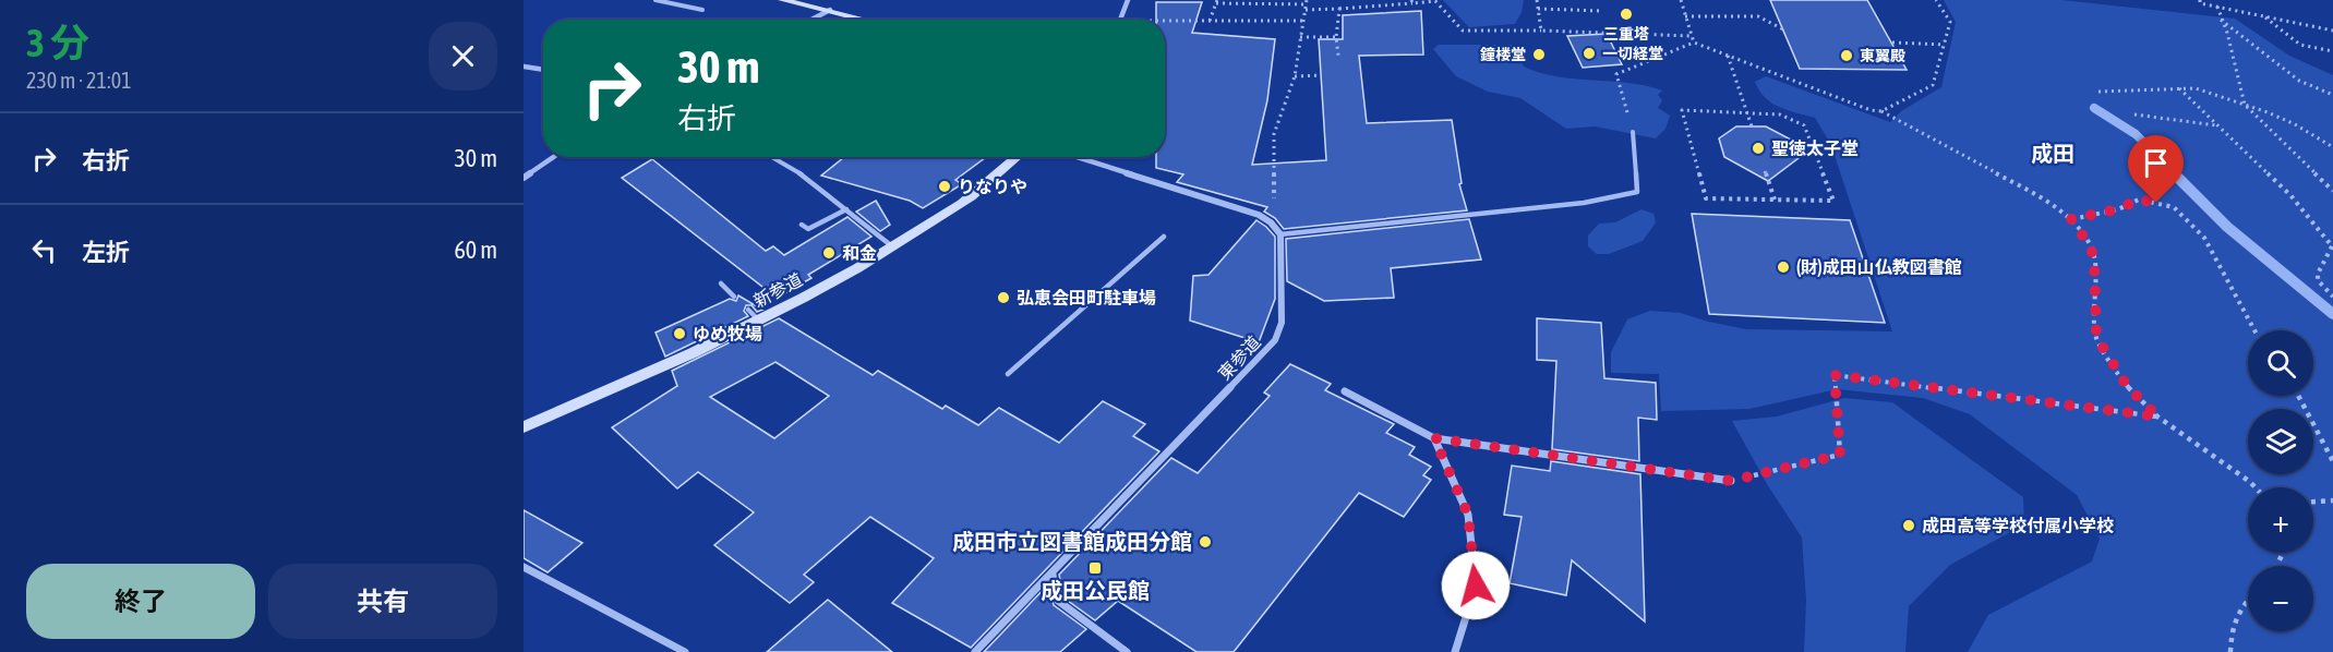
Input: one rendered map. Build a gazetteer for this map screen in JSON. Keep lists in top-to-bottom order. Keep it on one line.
{"streets":{"street":["新参道","東参道"]},"districts":["成田"],"places":{"other":["三重塔","一切経堂","鐘楼堂","東翼殿","聖徳太子堂","りなりや","和金","(財)成田山仏教図書館","弘恵会田町駐車場","ゆめ牧場","成田高等学校付属小学校","成田市立図書館成田分館"],"transit":["成田公民館"]},"page":{"heading":["3 分","230 m · 21:01"],"turn":["30 m","右折"],"list":[{"name":"右折","value":"30 m"},{"name":"左折","value":"60 m"}],"map_buttons":["+","−"],"buttons":["終了","共有"]}}
